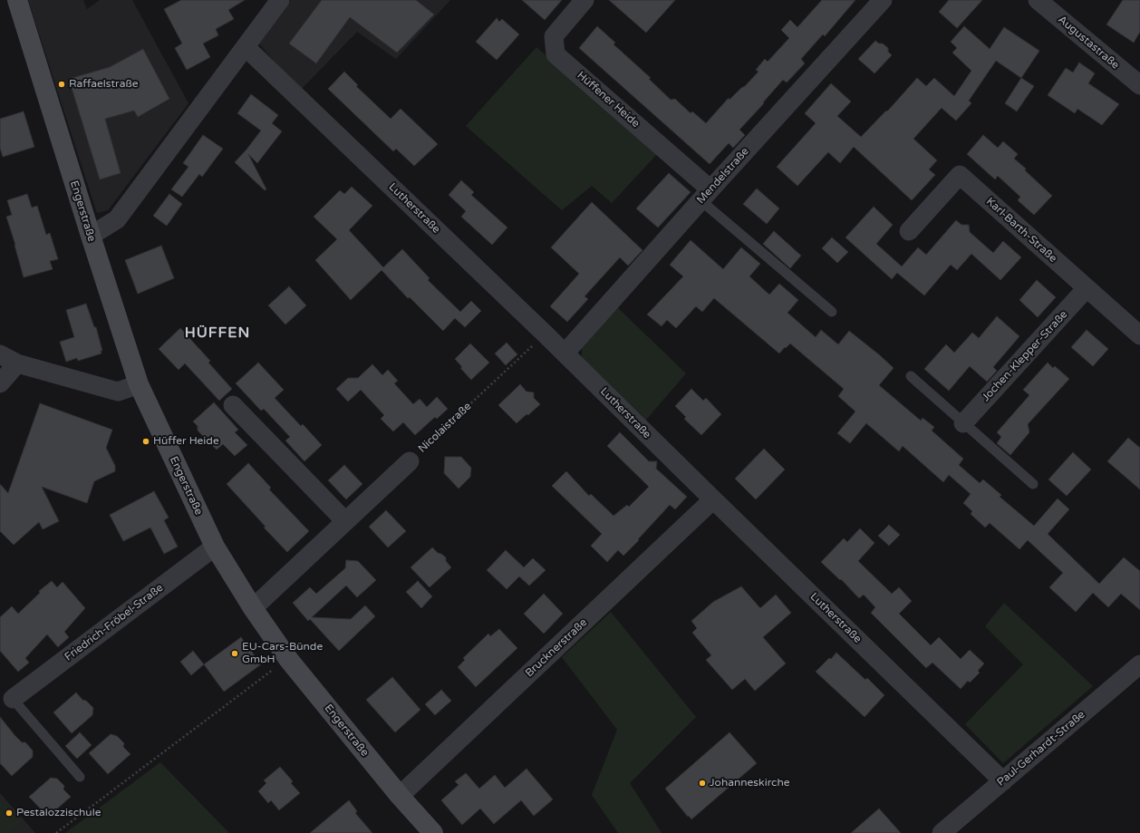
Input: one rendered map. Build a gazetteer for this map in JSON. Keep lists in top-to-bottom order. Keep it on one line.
{"streets":{"main road":["Engerstraße"],"street":["Augustastraße","Hüffener Heide","Mendelstraße","Lutherstraße","Karl-Barth-Straße","Jochen-Klepper-Straße","Nicolaistraße","Friedrich-Fröbel-Straße","Brucknerstraße","Paul-Gerhardt-Straße"]},"crossings":[["Hüffener Heide","Mendelstraße"],["Mendelstraße","Lutherstraße"],["Lutherstraße","Nicolaistraße"],["Lutherstraße","Brucknerstraße"],["Lutherstraße","Paul-Gerhardt-Straße"],["Engerstraße","Nicolaistraße"],["Engerstraße","Friedrich-Fröbel-Straße"],["Engerstraße","Brucknerstraße"],["Karl-Barth-Straße","Jochen-Klepper-Straße"]],"districts":["HÜFFEN"],"places":["Raffaelstraße","Hüffer Heide","EU-Cars-Bünde GmbH","Johanneskirche","Pestalozzischule"]}
